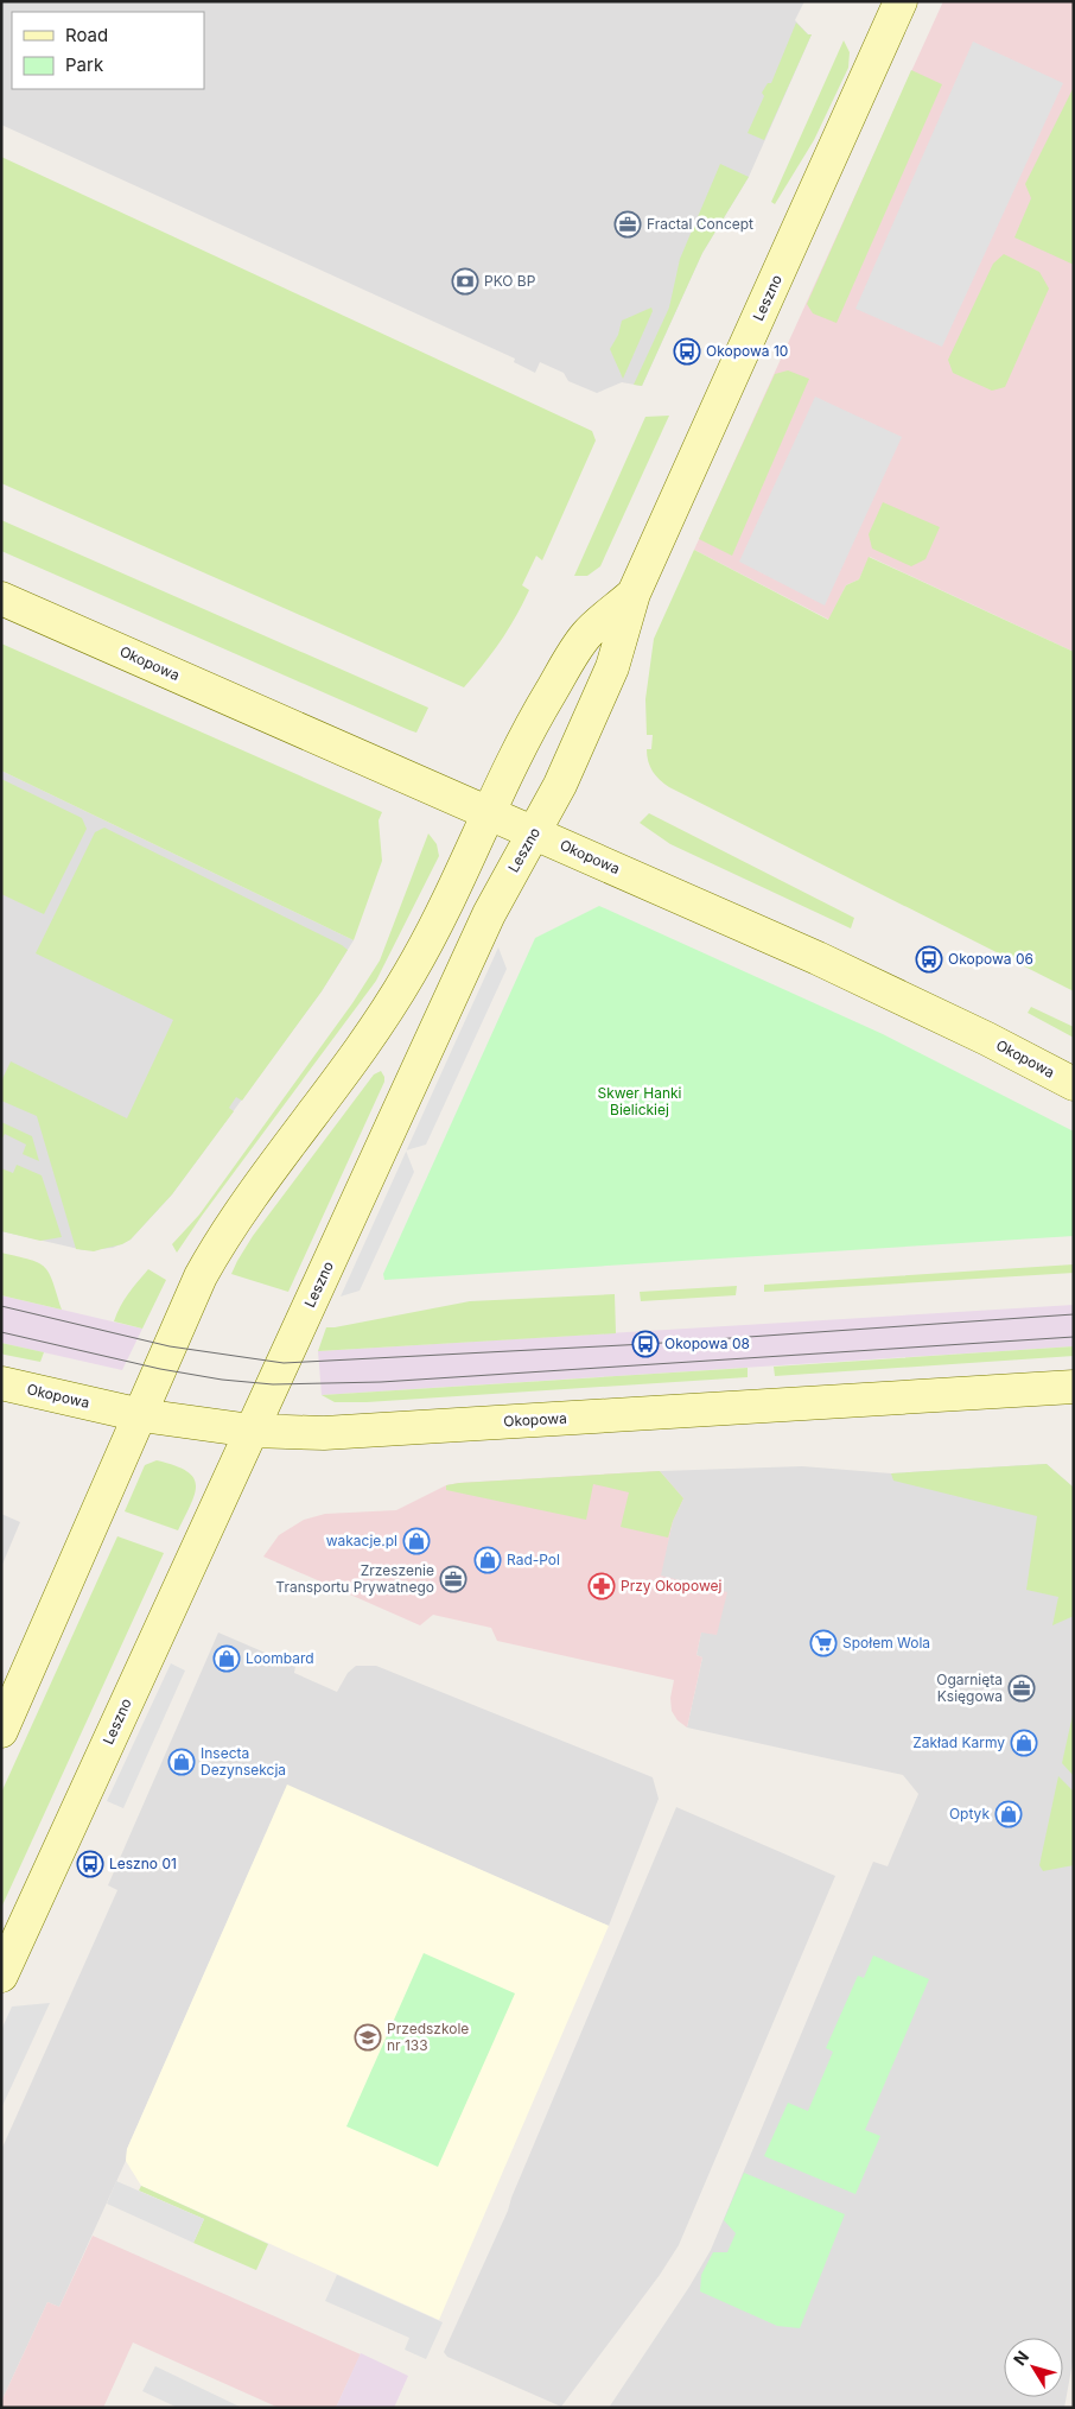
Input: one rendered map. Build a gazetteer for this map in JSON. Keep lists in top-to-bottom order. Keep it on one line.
{"streets":{"main road":["Leszno","Okopowa"]},"crossings":[["Leszno","Okopowa"]],"parks":["Skwer Hanki Bielickiej"],"places":{"office":["Fractal Concept","Zrzeszenie Transportu Prywatnego","Ogarnięta Księgowa"],"bank":["PKO BP"],"bus stop":["Okopowa 10","Okopowa 06","Okopowa 08","Leszno 01"],"shop":["wakacje.pl","Rad-Pol","Loombard","Zakład Karmy","Insecta Dezynsekcja","Optyk"],"pharmacy":["Przy Okopowej"],"supermarket":["Społem Wola"],"school or university":["Przedszkole nr 133"]},"legend":["Road","Park"],"north":"top left"}
